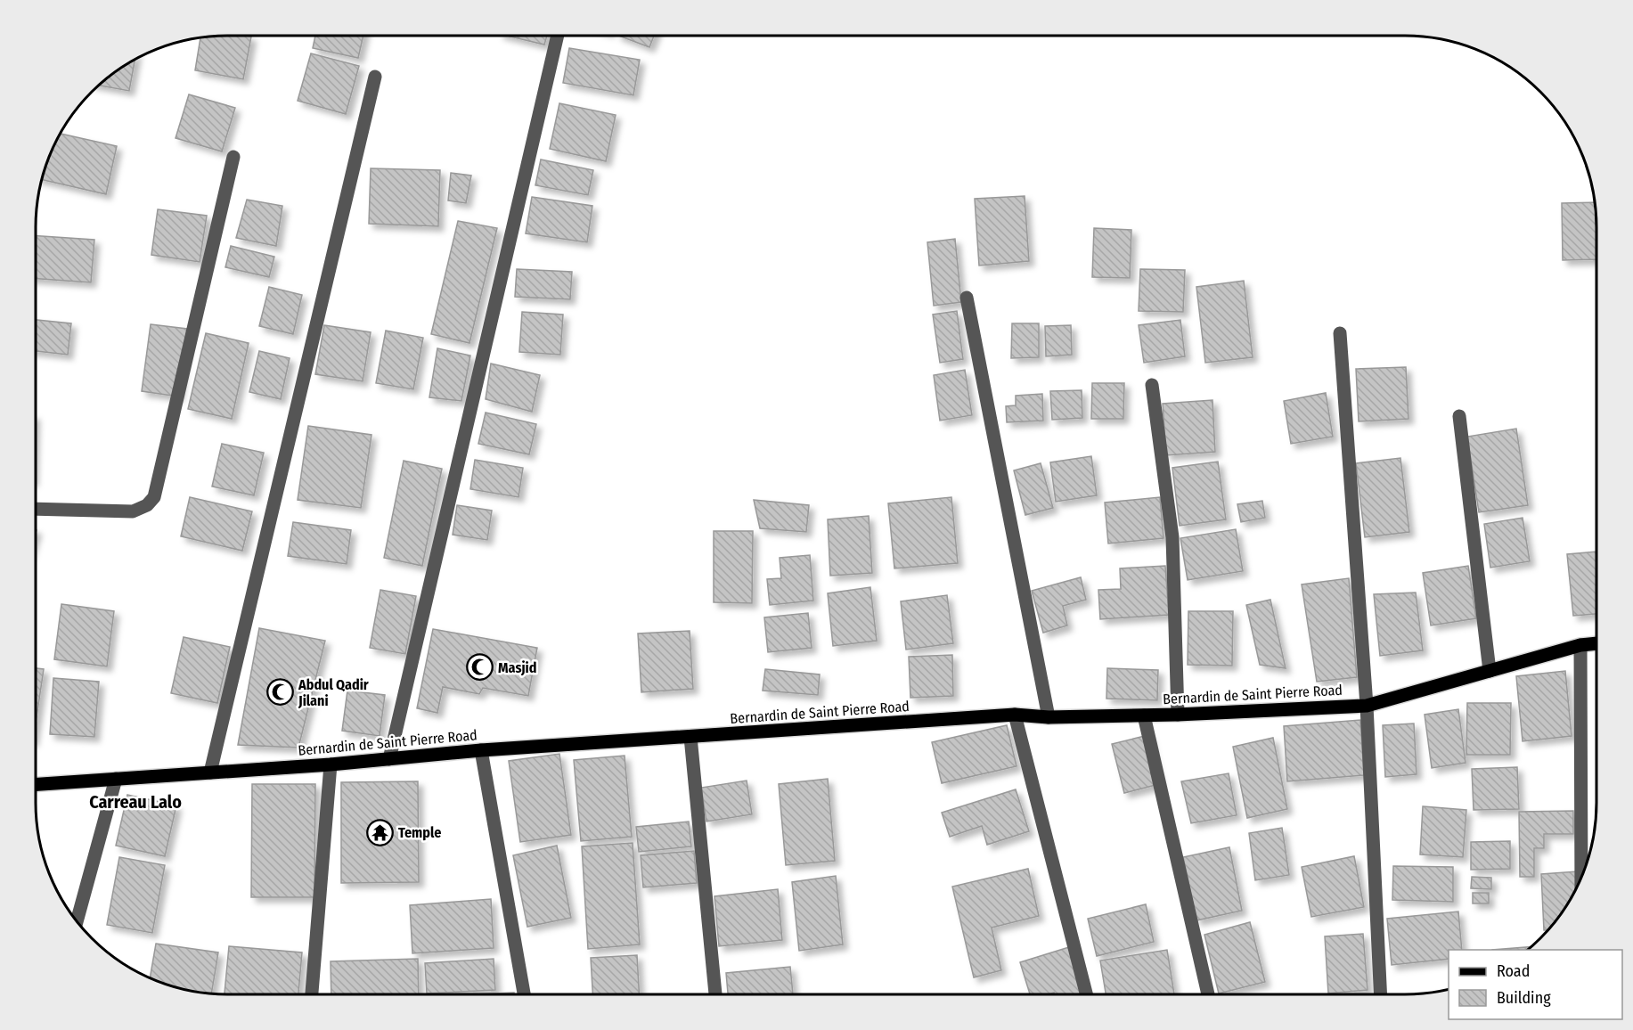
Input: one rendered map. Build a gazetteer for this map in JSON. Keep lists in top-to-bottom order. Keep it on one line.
{"streets":{"main road":["Bernardin de Saint Pierre Road"]},"districts":["Carreau Lalo"],"places":{"mosque":["Masjid","Abdul Qadir Jilani"],"temple":["Temple"]},"legend":["Road","Building"]}
